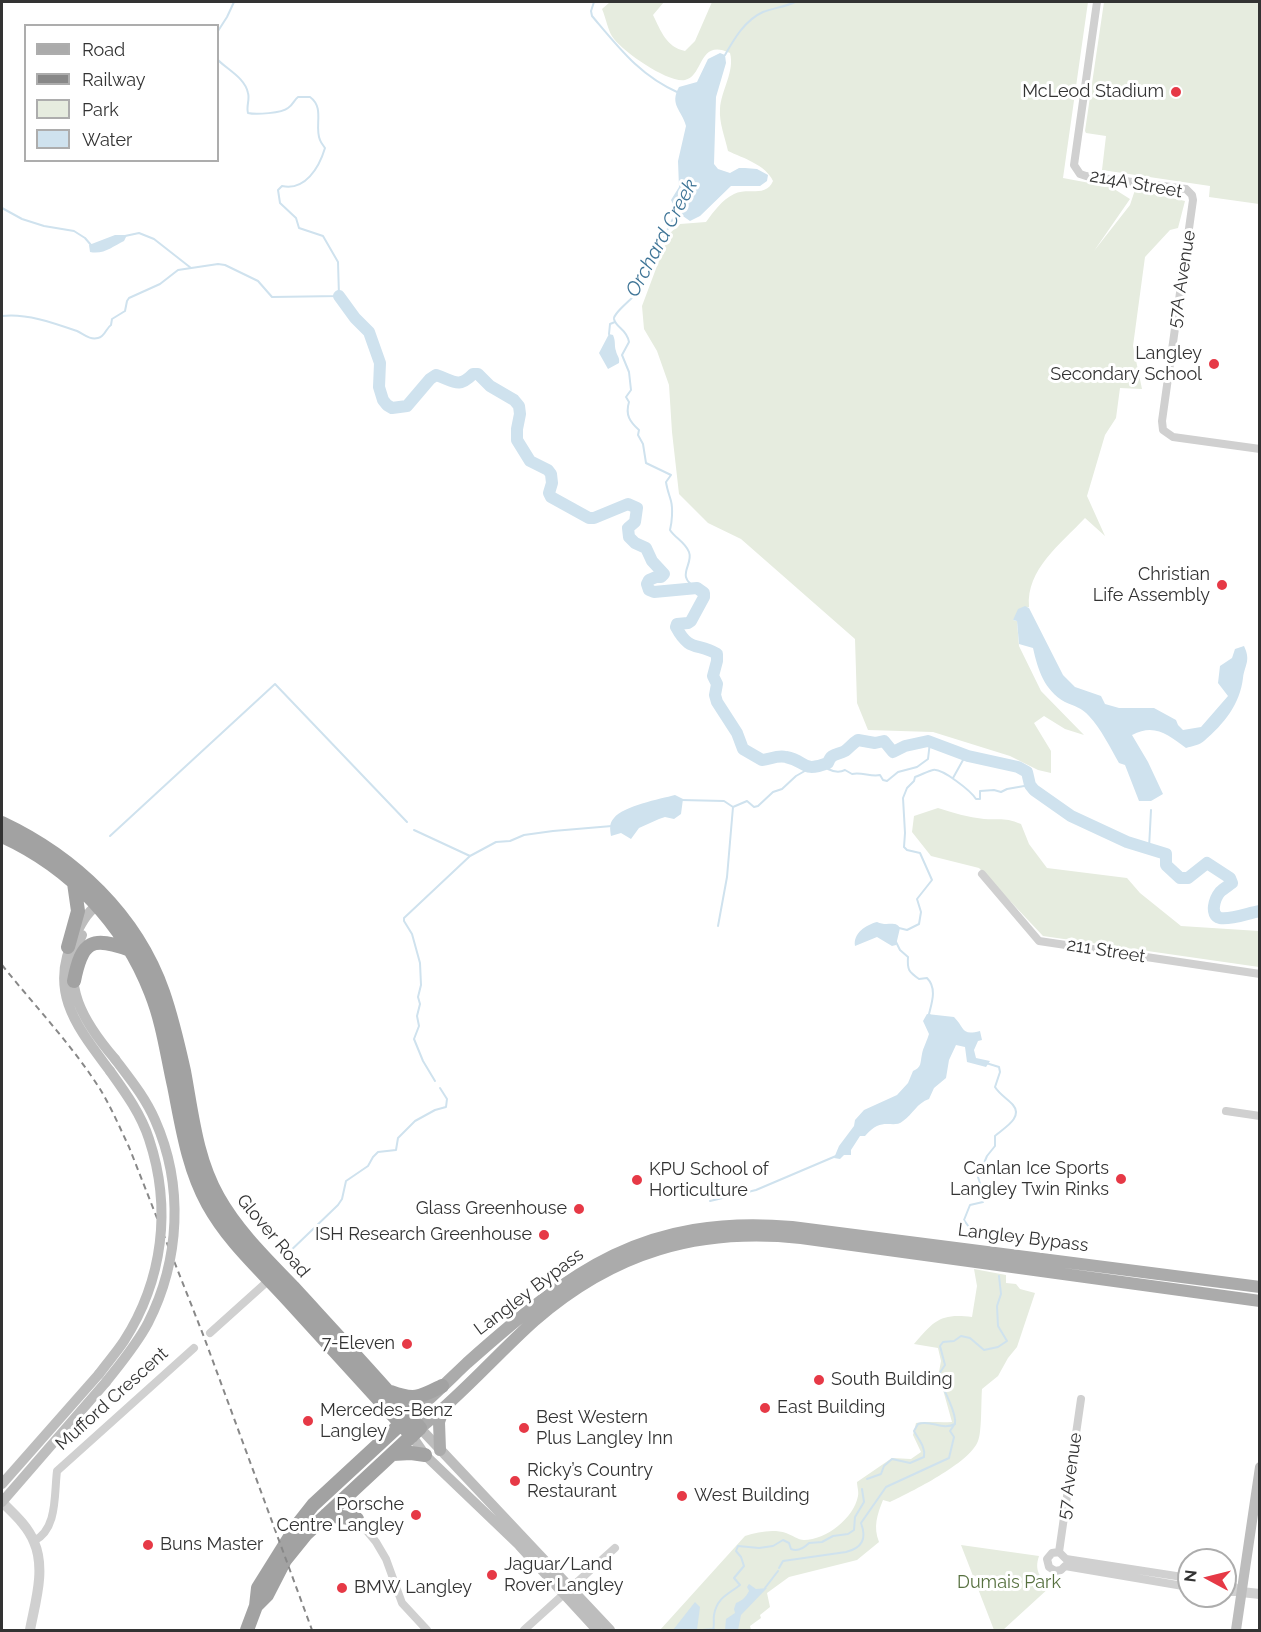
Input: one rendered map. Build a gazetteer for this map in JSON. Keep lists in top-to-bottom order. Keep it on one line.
{"streets":{"highway":["Glover Road","Langley Bypass"],"street":["214A Street","57A Avenue","211 Street","Mufford Crescent","57 Avenue"]},"crossings":[["214A Street","57A Avenue"],["Glover Road","Langley Bypass"]],"water":["Orchard Creek"],"parks":["Dumais Park"],"places":["McLeod Stadium","Langley Secondary School","Christian Life Assembly","Canlan Ice Sports Langley Twin Rinks","KPU School of Horticulture","Glass Greenhouse","ISH Research Greenhouse","7-Eleven","South Building","East Building","Mercedes-Benz Langley","Best Western Plus Langley Inn","Ricky’s Country Restaurant","West Building","Porsche Centre Langley","Buns Master","Jaguar/Land Rover Langley","BMW Langley"],"legend":["Road","Railway","Park","Water"],"north":"left"}
